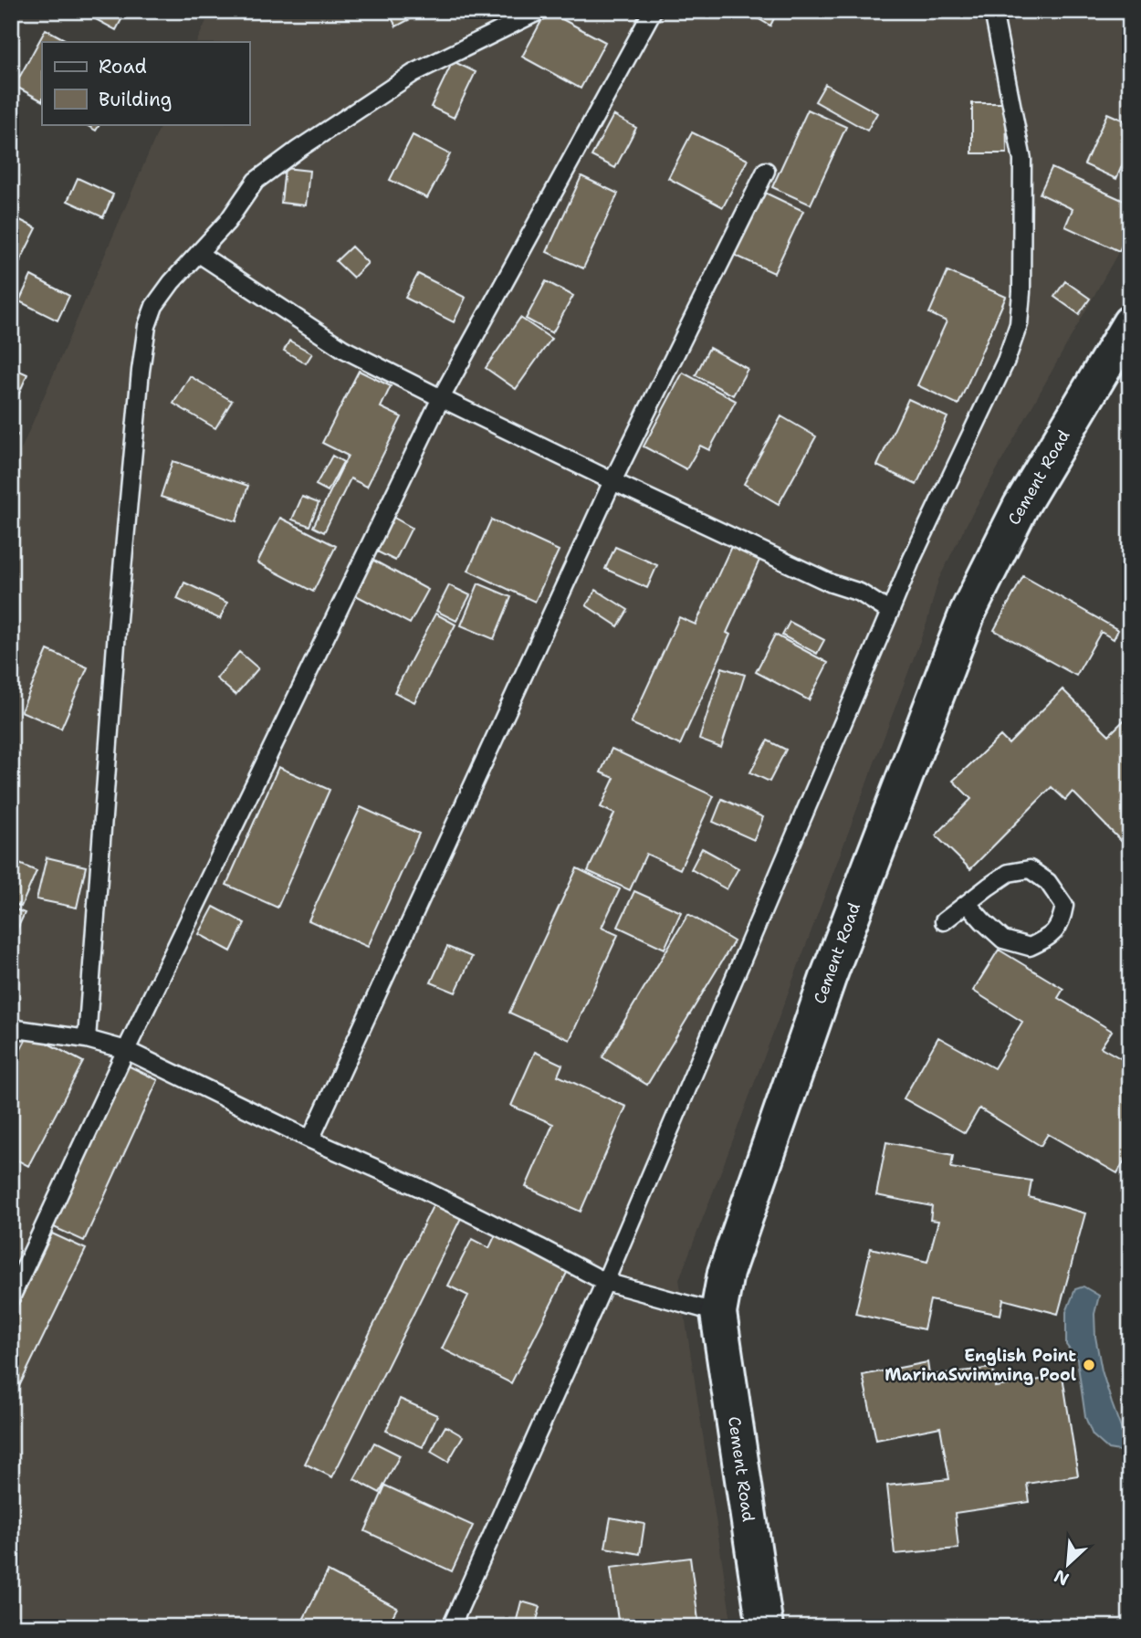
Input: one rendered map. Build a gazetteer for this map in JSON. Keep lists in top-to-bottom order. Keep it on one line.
{"streets":{"main road":["Cement Road"]},"places":["English Point MarinaSwimming Pool"],"legend":["Road","Building"],"north":"bottom left"}
